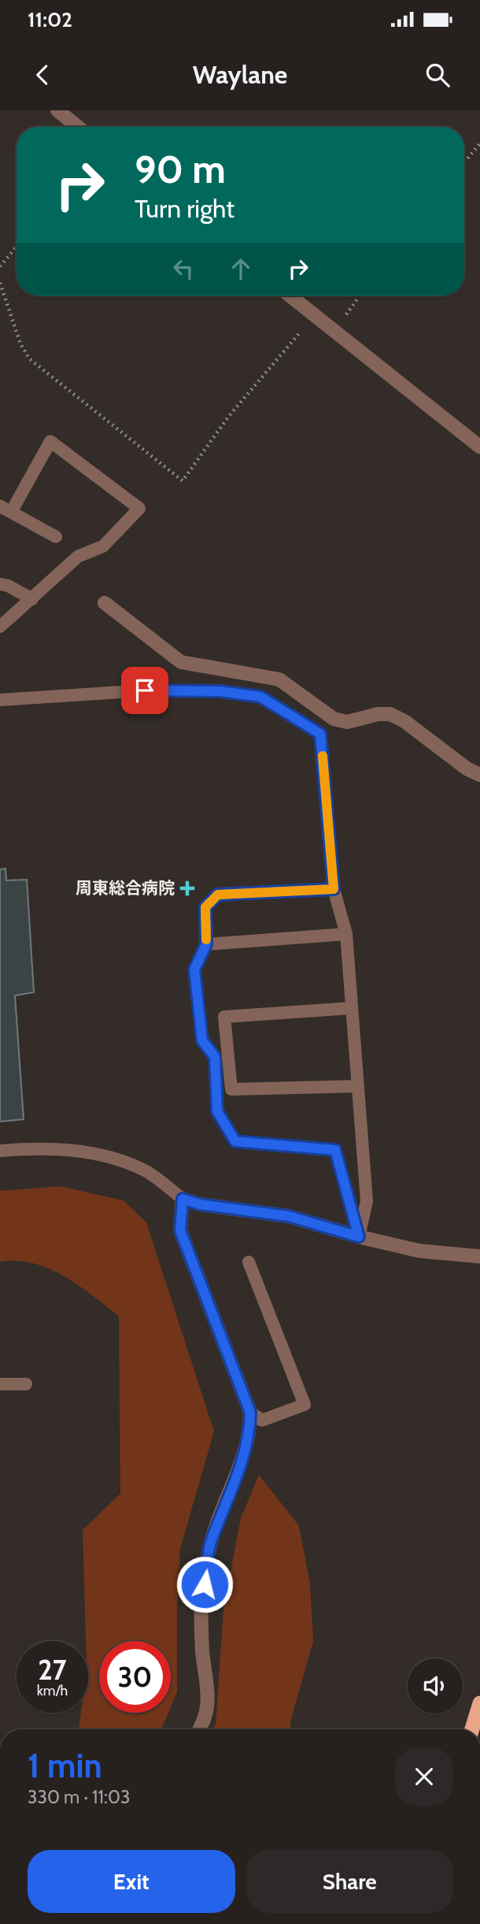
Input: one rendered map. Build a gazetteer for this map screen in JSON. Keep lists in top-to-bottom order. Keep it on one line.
{"places":{"health":["周東総合病院"]},"page":{"status":"11:02","header":"Waylane","turn":["90 m","Turn right"],"speed":"27 km/h","limit":"30","heading":["1 min","330 m · 11:03"],"buttons":["Exit","Share"]}}
